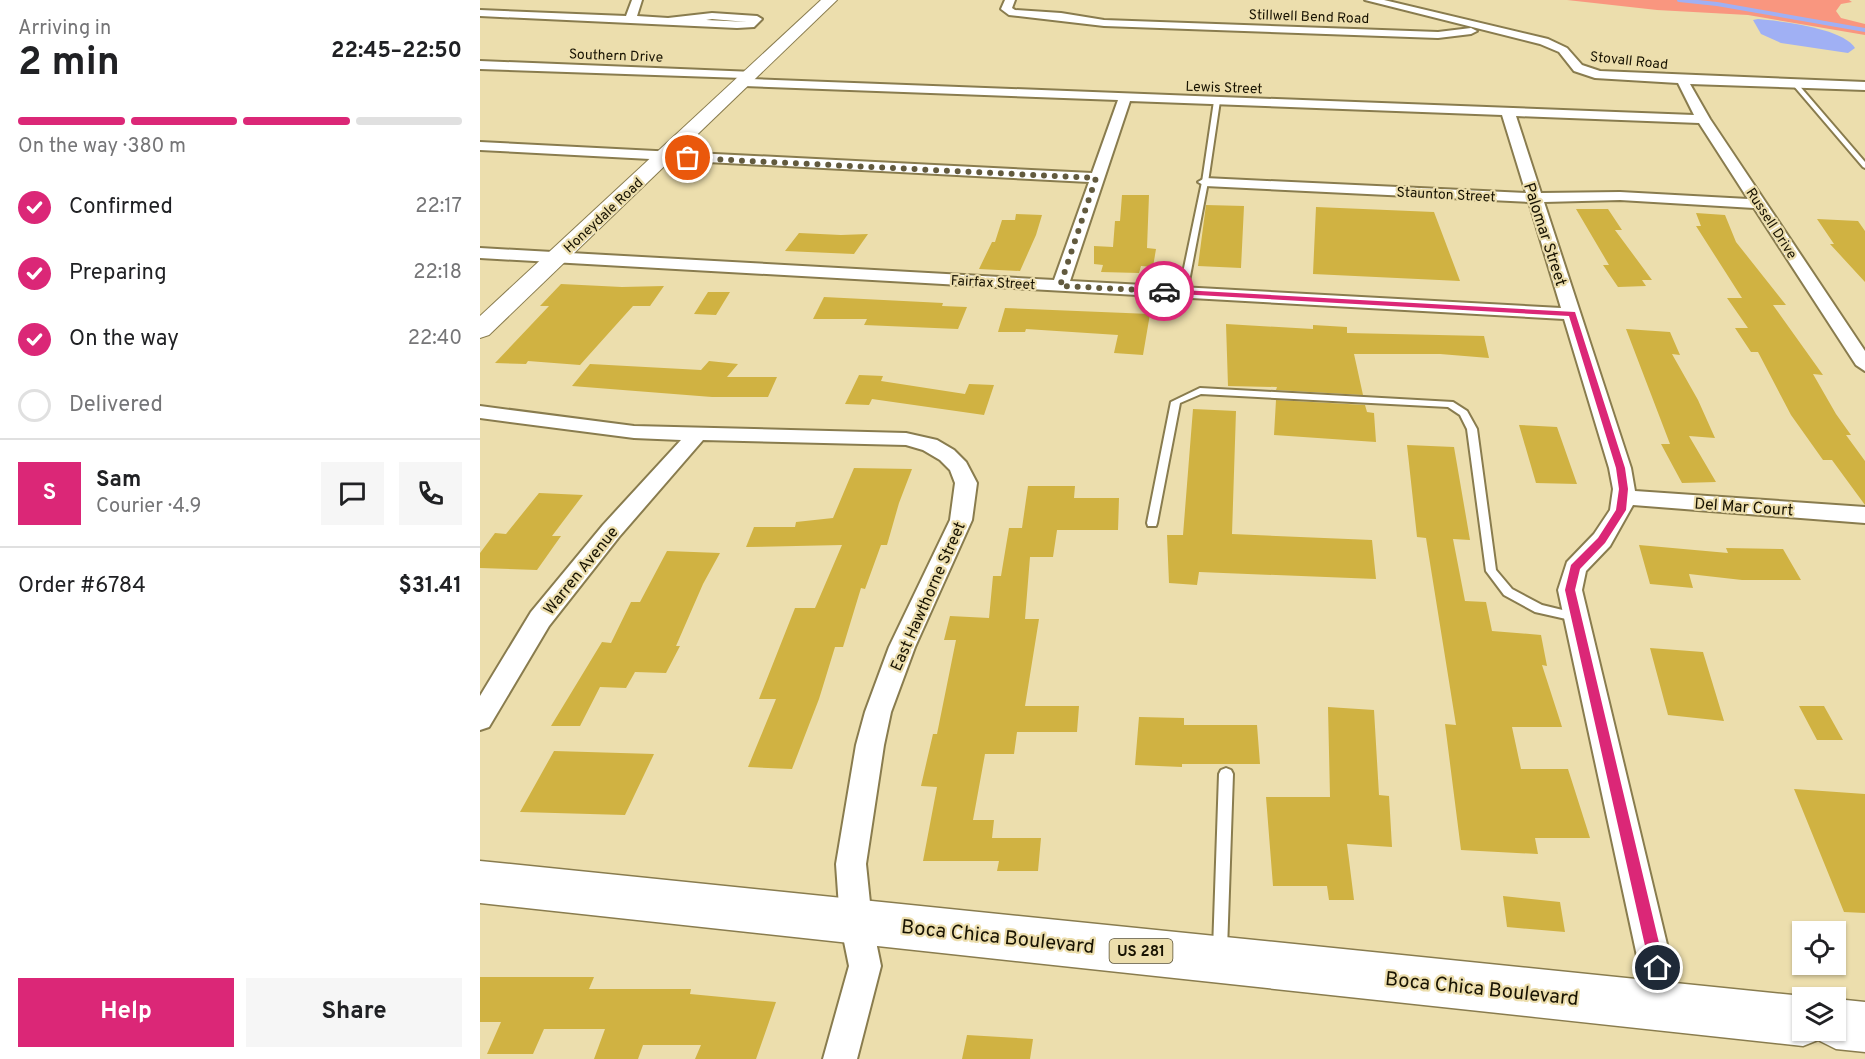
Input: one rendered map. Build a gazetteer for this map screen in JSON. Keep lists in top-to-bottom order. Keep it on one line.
{"streets":{"main road":["Boca Chica Boulevard","US 281"],"street":["Stillwell Bend Road","Southern Drive","Stovall Road","Lewis Street","Staunton Street","Honeydale Road","Russell Drive","Palomar Street","Fairfax Street","Del Mar Court","Warren Avenue","East Hawthorne Street"]},"crossings":[["Stillwell Bend Road","Stovall Road"],["Southern Drive","Lewis Street"],["Southern Drive","Honeydale Road"],["Stovall Road","Russell Drive"],["Lewis Street","Honeydale Road"],["Lewis Street","Russell Drive"],["Lewis Street","Palomar Street"],["Staunton Street","Russell Drive"],["Staunton Street","Palomar Street"],["Honeydale Road","Fairfax Street"],["Palomar Street","Fairfax Street"],["Palomar Street","Del Mar Court"],["Palomar Street","Boca Chica Boulevard"],["Warren Avenue","East Hawthorne Street"],["East Hawthorne Street","Boca Chica Boulevard"]],"page":{"heading":["2 min","Arriving in","22:45–22:50"],"panel":["Sam","Courier · 4.9","Order #6784","$31.41"],"bar":"On the way · 380 m","list":[["Confirmed","22:17"],["Preparing","22:18"],["On the way","22:40"],"Delivered"],"round":"S","buttons":["Help","Share"]}}
